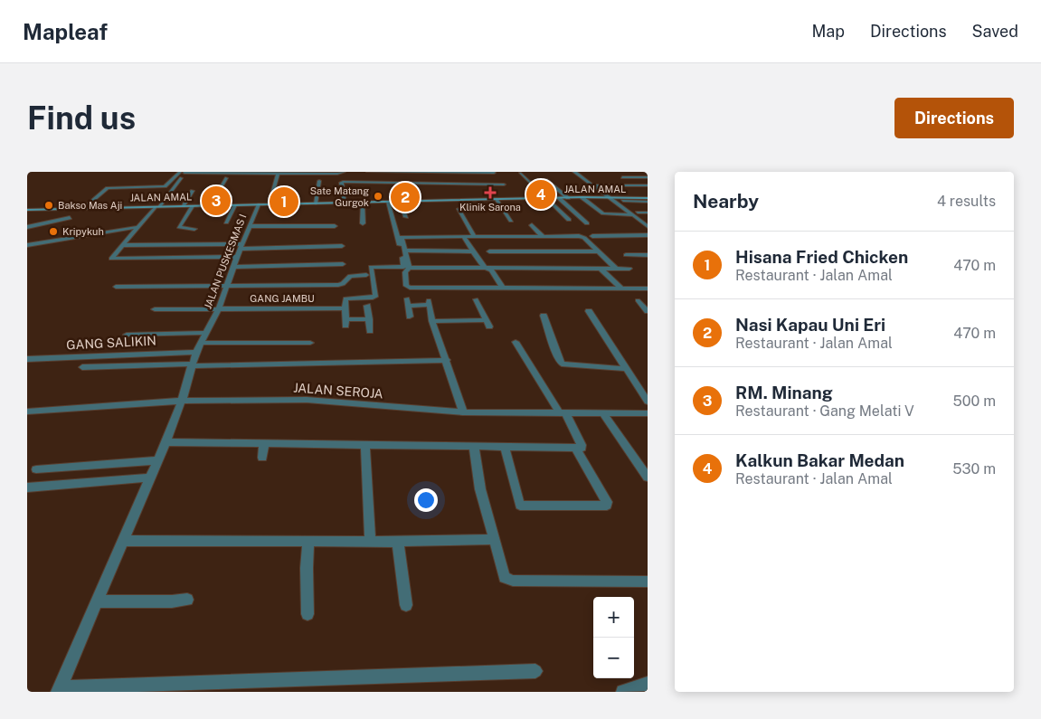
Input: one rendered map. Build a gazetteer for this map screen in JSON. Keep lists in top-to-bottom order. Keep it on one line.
{"streets":{"street":["JALAN AMAL","JALAN PUSKESMAS I","GANG JAMBU","GANG SALIKIN","JALAN SEROJA"]},"crossings":[["JALAN AMAL","JALAN PUSKESMAS I"],["JALAN PUSKESMAS I","GANG JAMBU"],["JALAN PUSKESMAS I","GANG SALIKIN"],["JALAN PUSKESMAS I","JALAN SEROJA"]],"places":{"health":["Klinik Sarona"],"other":["Sate Matang Gurgok","Bakso Mas Aji","Kripykuh"]},"page":{"header":"Mapleaf","nav":["Map","Directions","Saved"],"buttons":"Directions","title":"Find us","heading":["Nearby","4 results"],"pins":["4","2","3","1"],"list":[{"mark":"1","name":"Hisana Fried Chicken","note":"Restaurant · Jalan Amal","value":"470 m"},{"mark":"2","name":"Nasi Kapau Uni Eri","note":"Restaurant · Jalan Amal","value":"470 m"},{"mark":"3","name":"RM. Minang","note":"Restaurant · Gang Melati V","value":"500 m"},{"mark":"4","name":"Kalkun Bakar Medan","note":"Restaurant · Jalan Amal","value":"530 m"}],"map_buttons":["+","−"]}}
